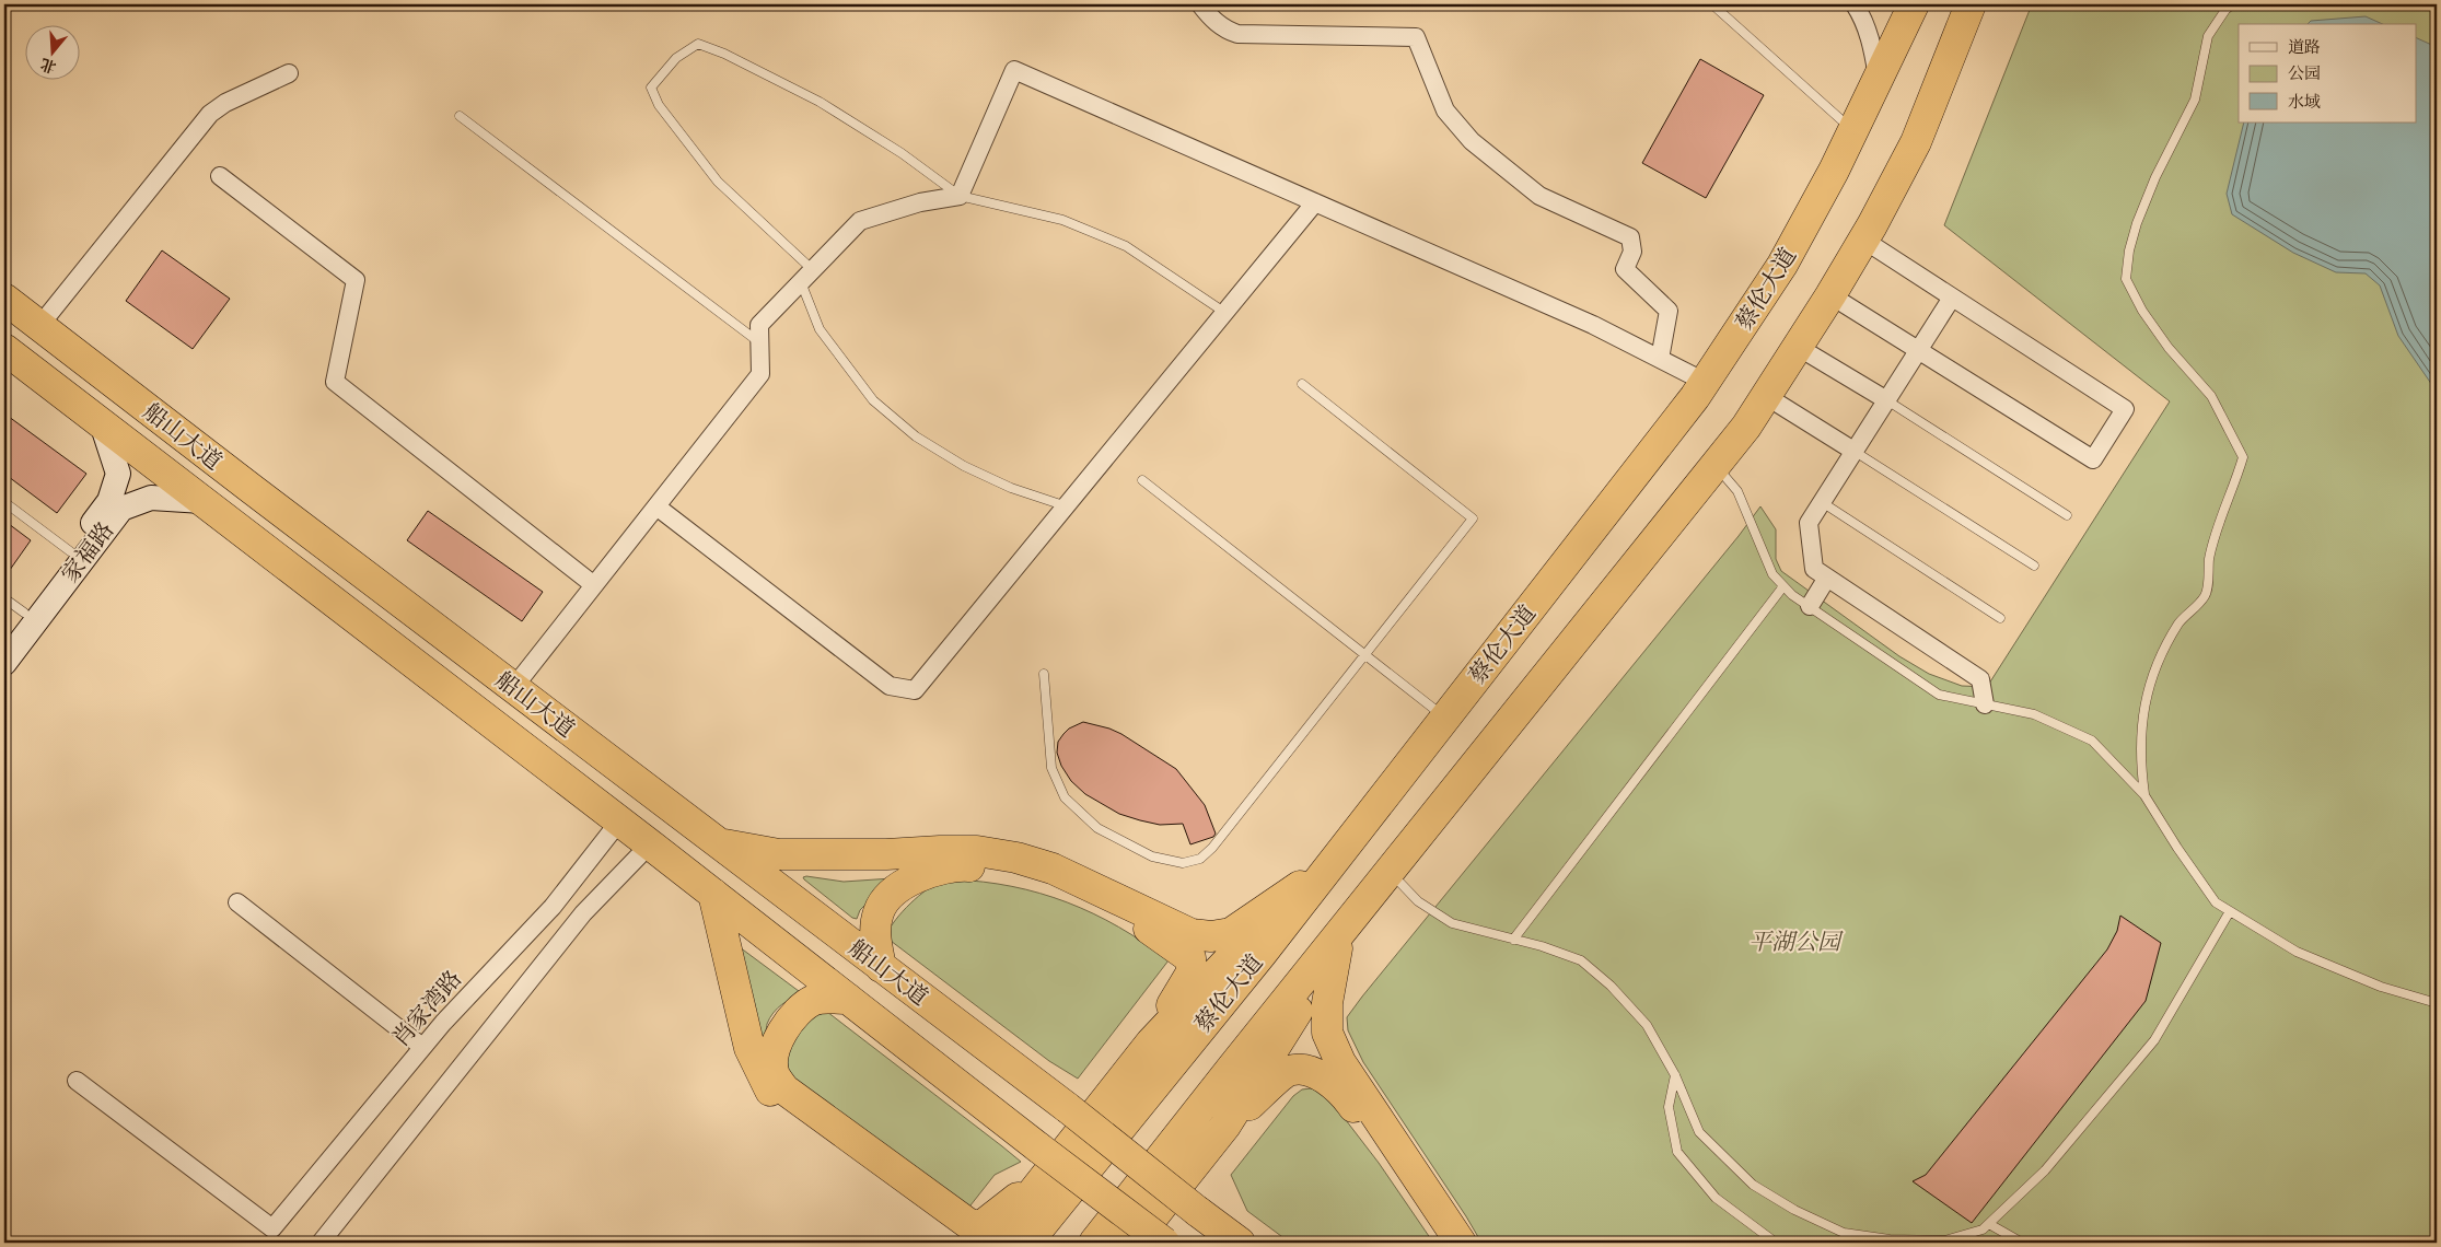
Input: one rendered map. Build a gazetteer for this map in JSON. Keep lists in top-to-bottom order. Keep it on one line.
{"streets":{"highway":["蔡伦大道","船山大道"],"street":["家福路","肖家湾路"]},"crossings":[["船山大道","家福路"],["船山大道","肖家湾路"]],"parks":["平湖公园"],"legend":["道路","公园","水域"],"north":"bottom"}
